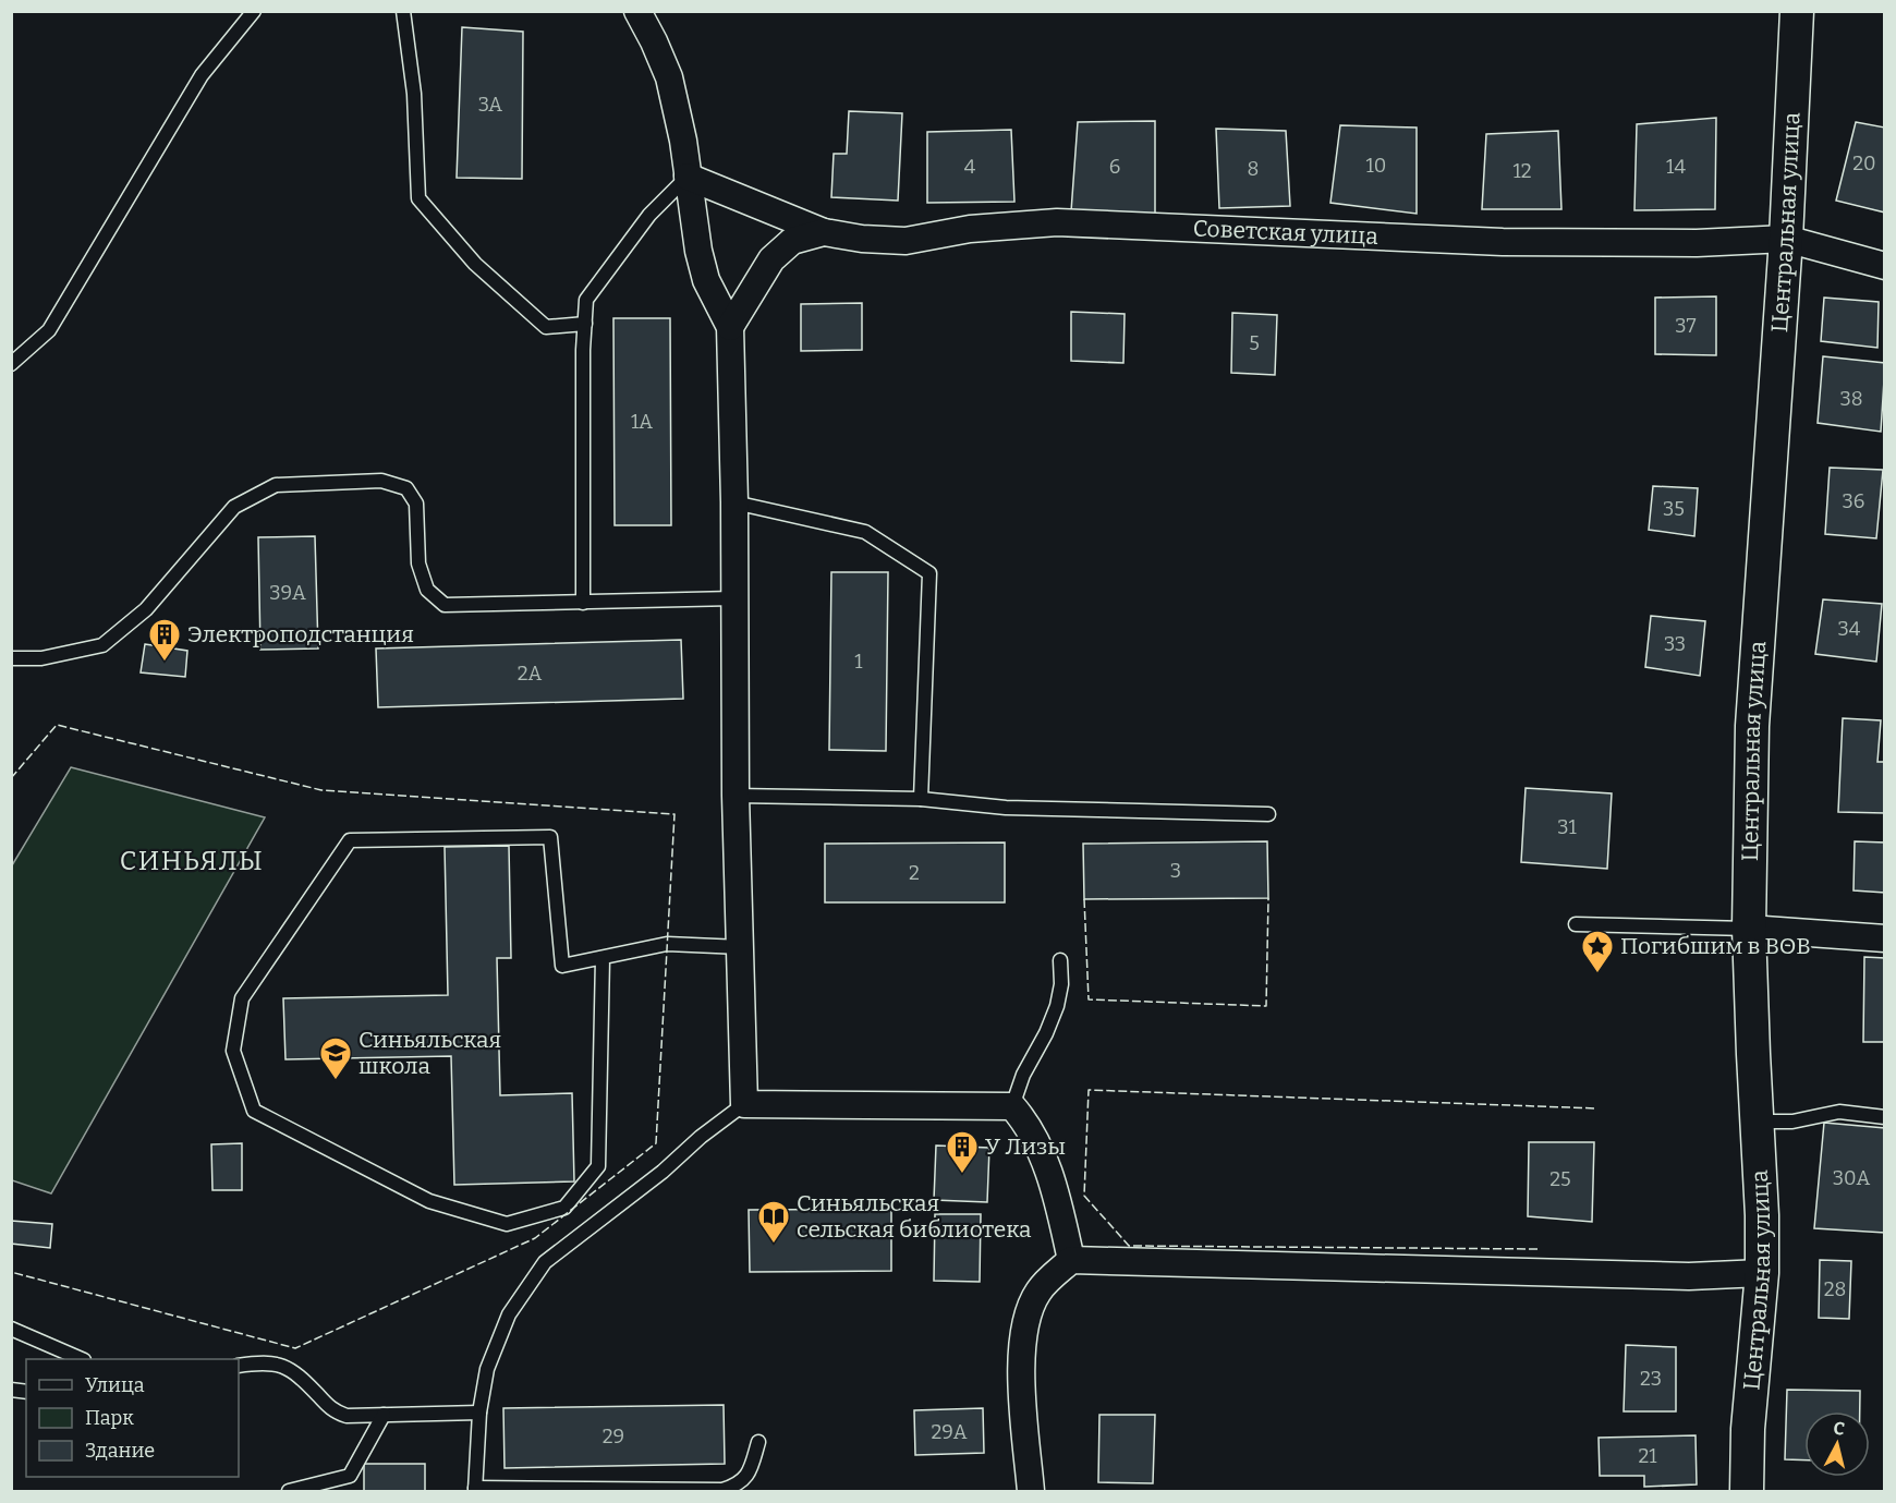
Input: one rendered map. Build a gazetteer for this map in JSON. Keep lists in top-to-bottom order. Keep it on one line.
{"streets":{"street":["Центральная улица","Советская улица"]},"crossings":[["Центральная улица","Советская улица"]],"districts":["СИНЬЯЛЫ"],"places":{"building":["Электроподстанция","У Лизы"],"place":["Погибшим в ВОВ"],"school or university":["Синьяльская школа"],"library":["Синьяльская сельская библиотека"]},"house_numbers":["3А","20","10","4","6","14","8","12","37","5","38","1А","36","35","39А","34","33","1","2А","31","3","2","30А","25","28","23","29А","29","21"],"legend":["Улица","Парк","Здание"],"north":"top"}
